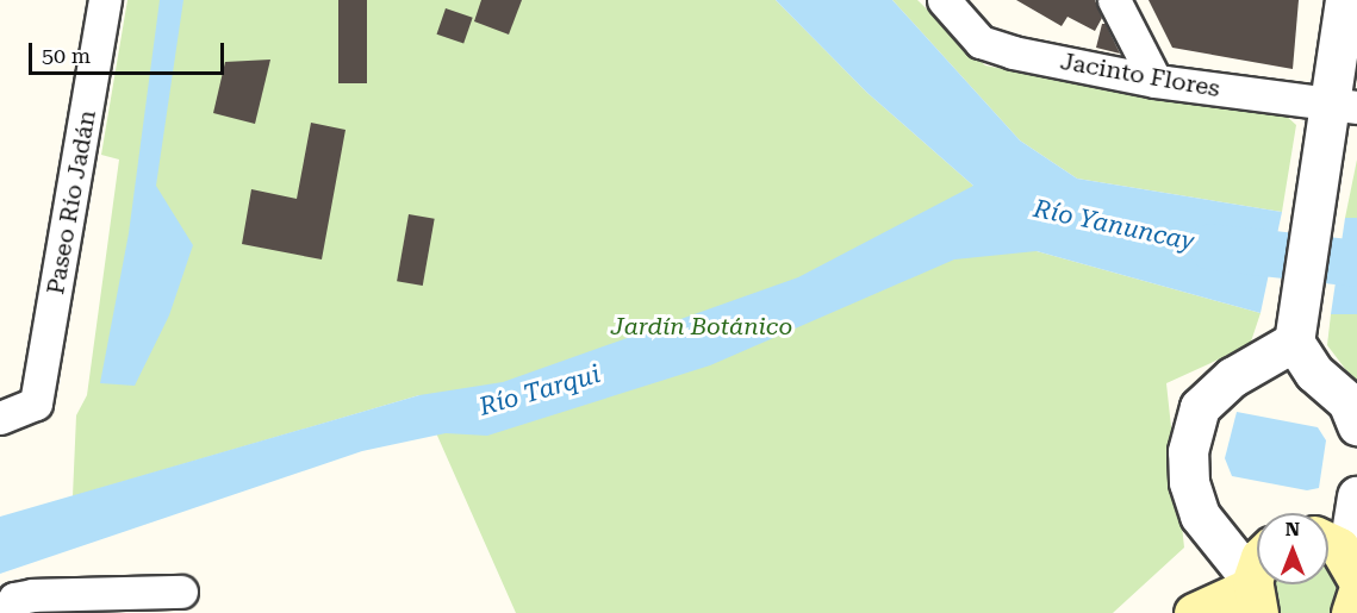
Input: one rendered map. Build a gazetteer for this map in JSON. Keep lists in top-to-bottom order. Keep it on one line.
{"streets":{"street":["Jacinto Flores","Paseo Río Jadán"]},"water":["Río Yanuncay","Río Tarqui"],"parks":["Jardín Botánico"],"scale_bar":"50 m","north":"top"}
